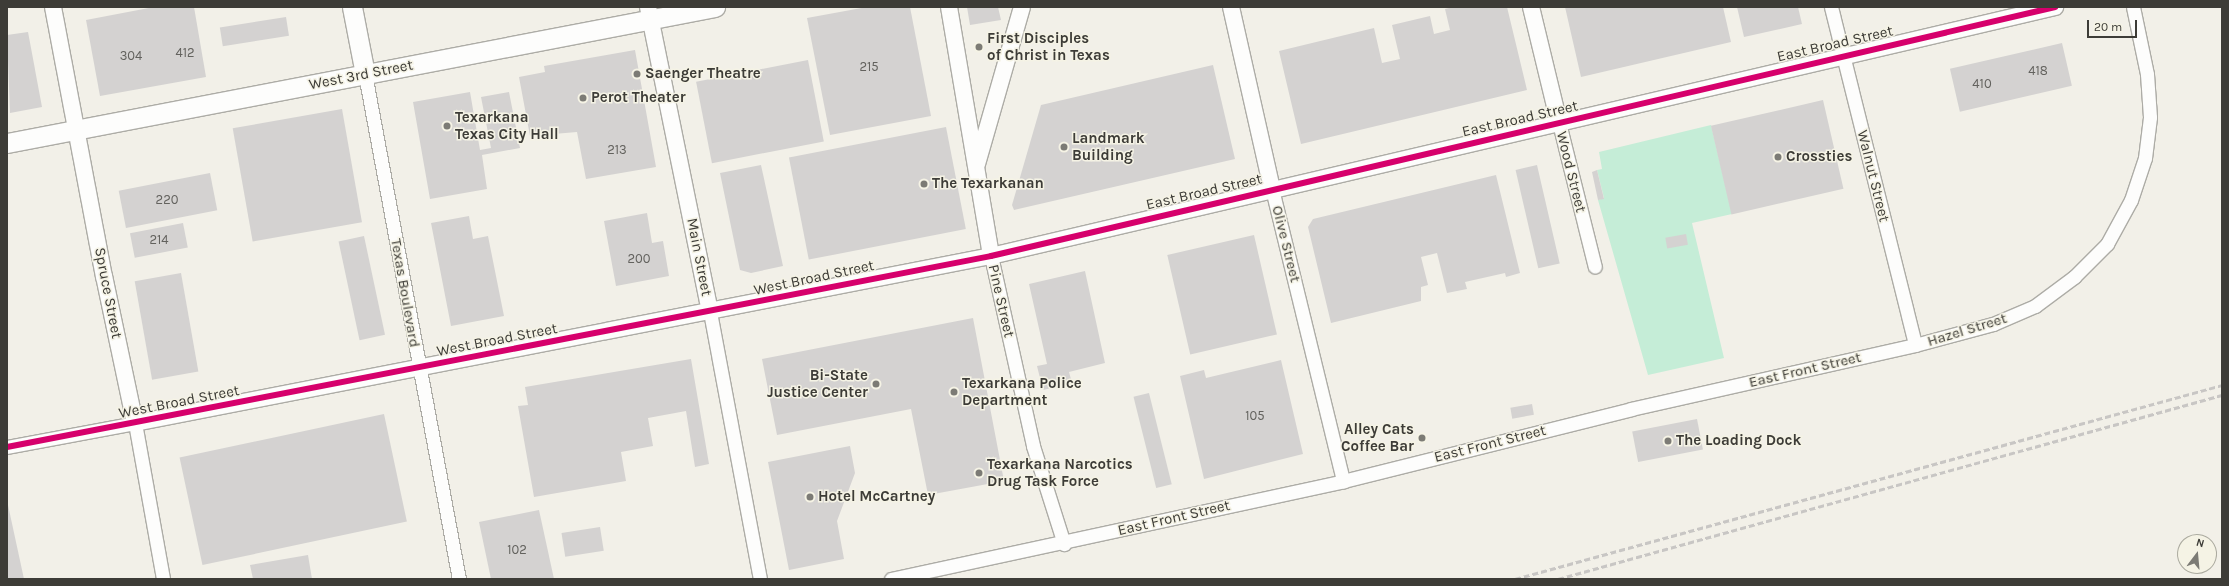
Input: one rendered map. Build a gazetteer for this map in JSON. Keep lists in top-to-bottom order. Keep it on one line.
{"streets":{"main road":["West 3rd Street","Texas Boulevard"],"street":["East Broad Street","Wood Street","Walnut Street","Olive Street","Main Street","West Broad Street","Spruce Street","Pine Street","Hazel Street","East Front Street"]},"crossings":[["East Broad Street","Wood Street"],["East Broad Street","Walnut Street"],["East Broad Street","Olive Street"],["East Broad Street","West Broad Street"],["East Broad Street","Pine Street"],["West 3rd Street","Main Street"],["West 3rd Street","Spruce Street"],["West 3rd Street","Texas Boulevard"],["Walnut Street","Hazel Street"],["Walnut Street","East Front Street"],["Olive Street","East Front Street"],["Main Street","West Broad Street"],["West Broad Street","Spruce Street"],["West Broad Street","Texas Boulevard"],["West Broad Street","Pine Street"],["Pine Street","East Front Street"],["Hazel Street","East Front Street"]],"places":["First Disciples of Christ in Texas","Saenger Theatre","Perot Theater","Texarkana Texas City Hall","Landmark Building","Crossties","The Texarkanan","Bi-State Justice Center","Texarkana Police Department","Alley Cats Coffee Bar","The Loading Dock","Texarkana Narcotics Drug Task Force","Hotel McCartney"],"house_numbers":["412","304","215","418","410","213","220","214","200","105","102"],"scale_bar":"20 m","north":"top"}
